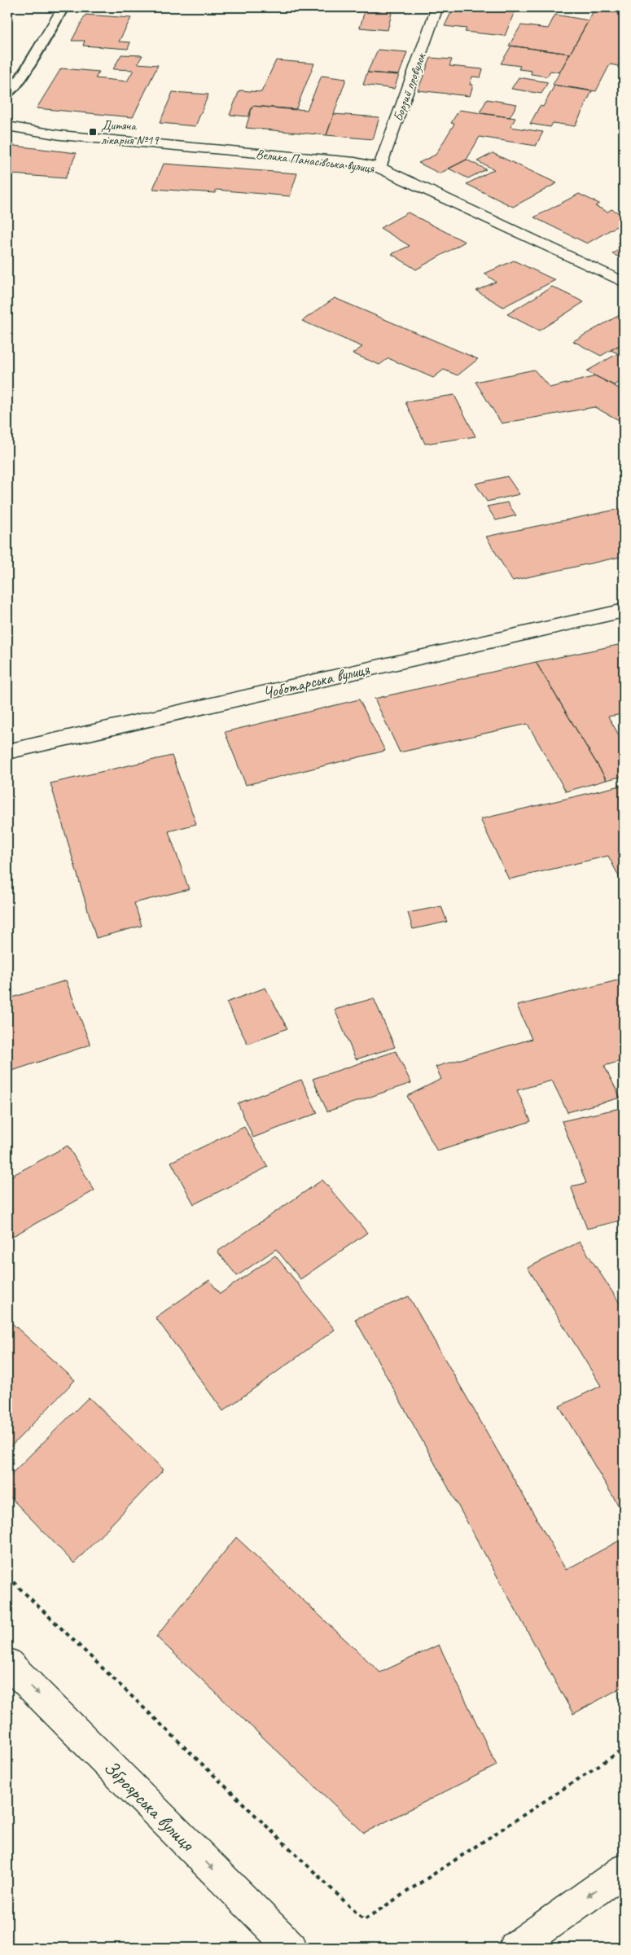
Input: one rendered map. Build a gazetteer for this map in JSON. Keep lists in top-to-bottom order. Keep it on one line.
{"streets":{"street":["Борзий провулок","Велика Панасівська вулиця","Чоботарська вулиця","Зброярська вулиця"]},"crossings":[["Борзий провулок","Велика Панасівська вулиця"]],"one_way":["Зброярська вулиця"],"places":{"transit":["Дитяча лікарня №19"]}}
